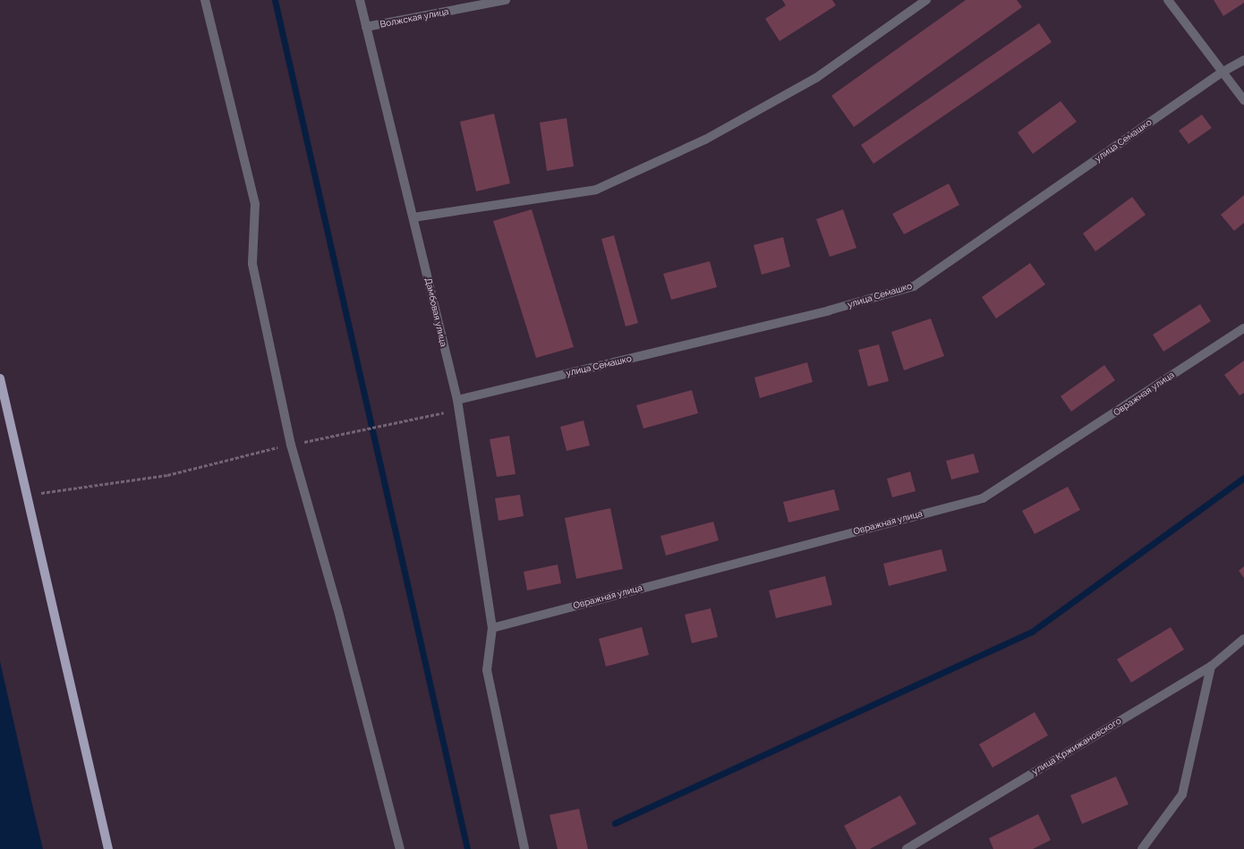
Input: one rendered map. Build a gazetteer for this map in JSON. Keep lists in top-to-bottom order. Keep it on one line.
{"streets":{"street":["Волжская улица","улица Семашко","Дамбовая улица","Овражная улица","улица Кржижановского"]},"crossings":[["Волжская улица","Дамбовая улица"],["улица Семашко","Дамбовая улица"],["Дамбовая улица","Овражная улица"]]}
